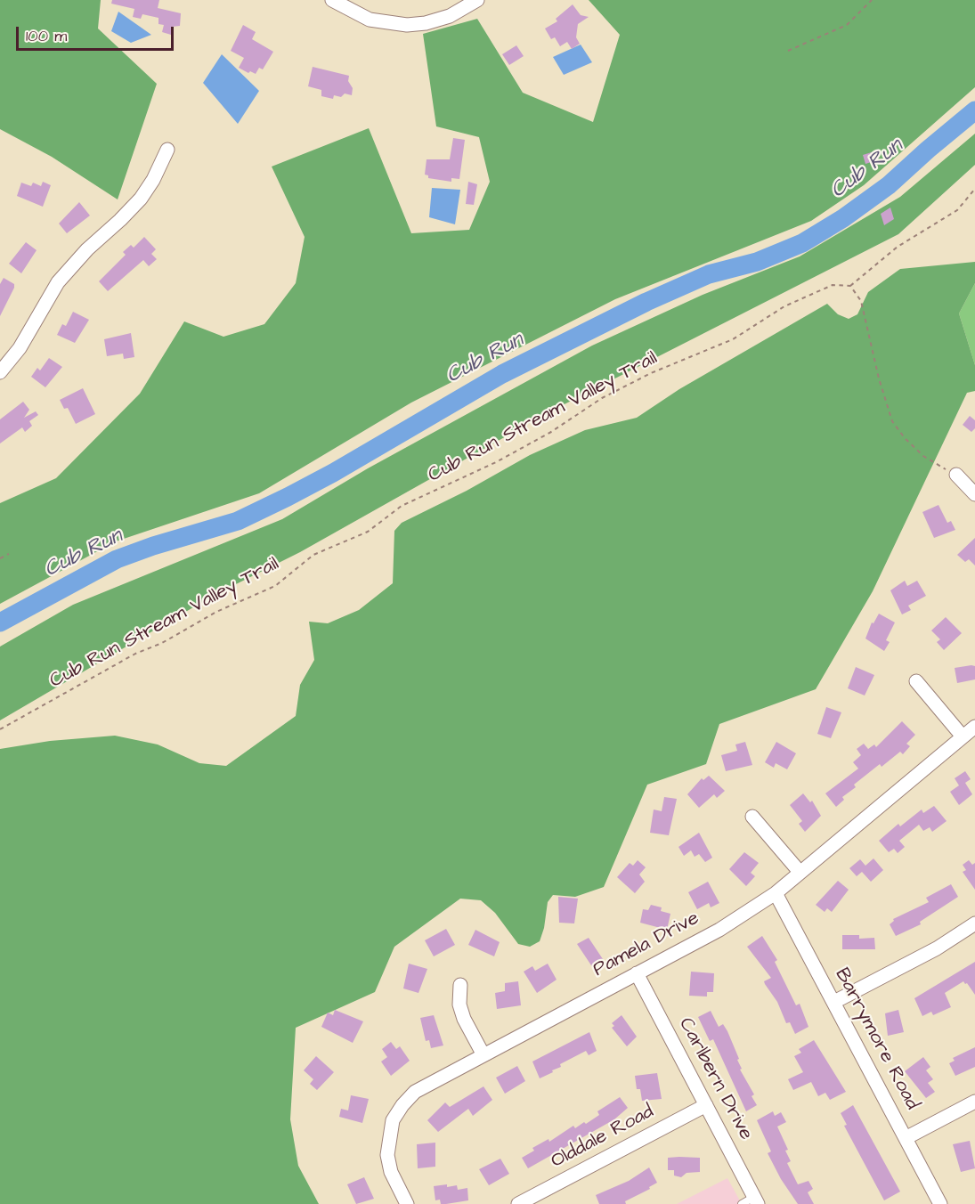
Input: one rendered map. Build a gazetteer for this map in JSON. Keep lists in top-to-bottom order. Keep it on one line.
{"streets":{"street":["Pamela Drive","Barrymore Road","Carlbern Drive","Olddale Road"],"path":["Cub Run Stream Valley Trail"]},"crossings":[["Pamela Drive","Barrymore Road"],["Pamela Drive","Carlbern Drive"],["Carlbern Drive","Olddale Road"]],"water":["Cub Run"],"scale_bar":"100 m"}
